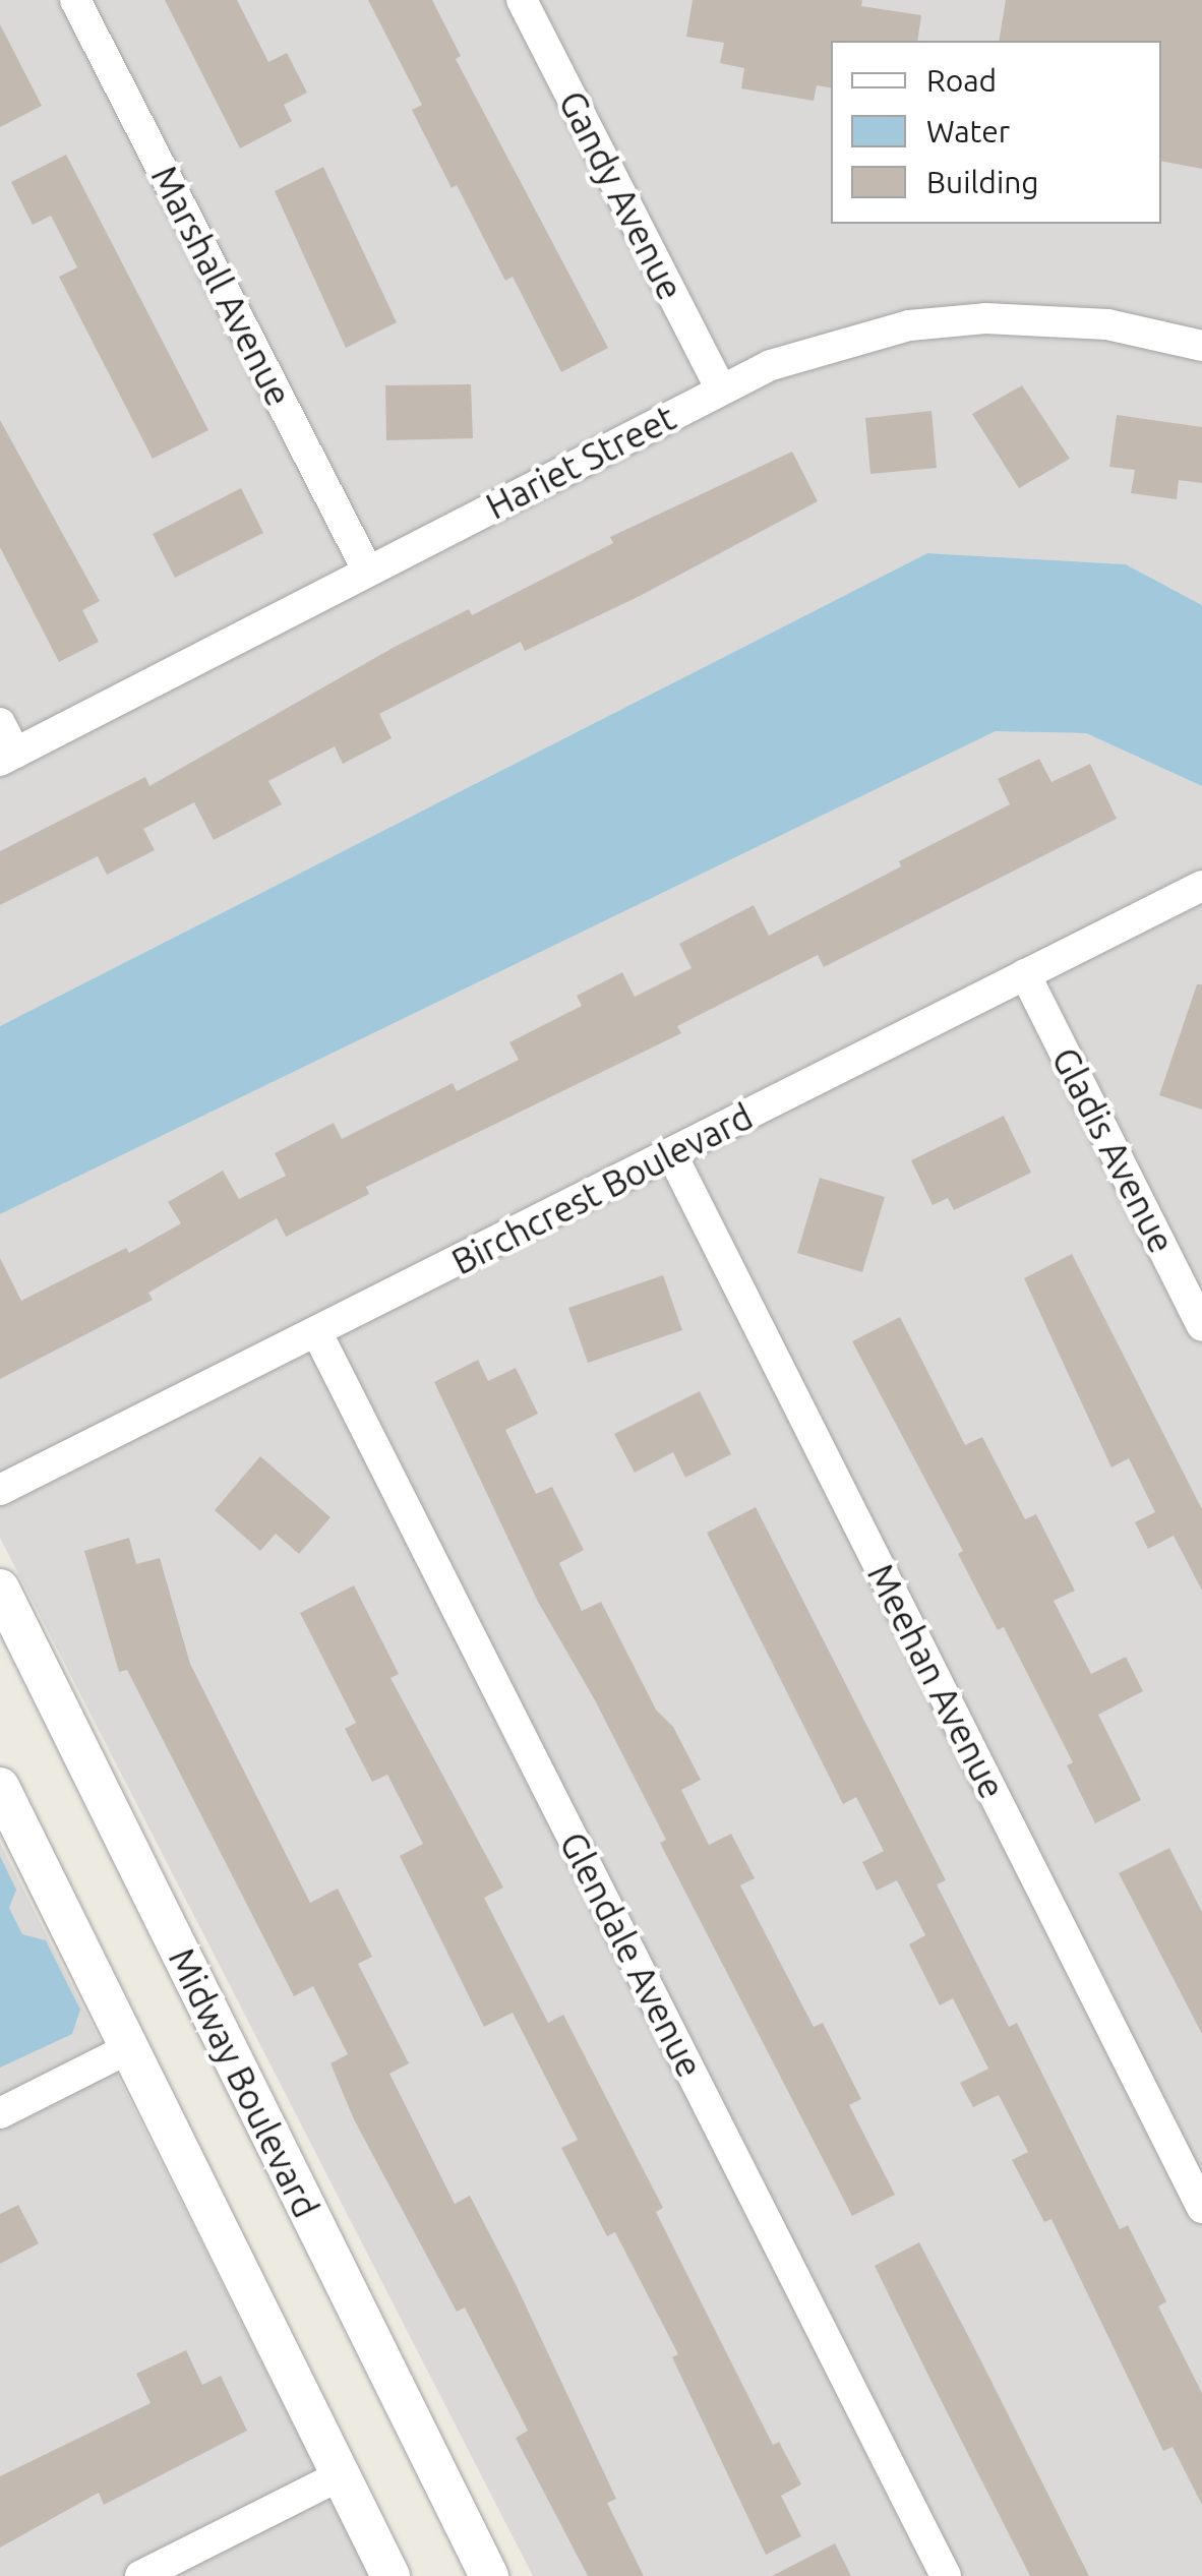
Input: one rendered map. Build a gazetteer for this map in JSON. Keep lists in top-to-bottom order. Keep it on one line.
{"streets":{"street":["Gandy Avenue","Marshall Avenue","Hariet Street","Gladis Avenue","Birchcrest Boulevard","Meehan Avenue","Glendale Avenue","Midway Boulevard"]},"crossings":[["Gandy Avenue","Hariet Street"],["Marshall Avenue","Hariet Street"],["Gladis Avenue","Birchcrest Boulevard"],["Birchcrest Boulevard","Meehan Avenue"],["Birchcrest Boulevard","Glendale Avenue"]],"legend":["Road","Water","Building"]}
